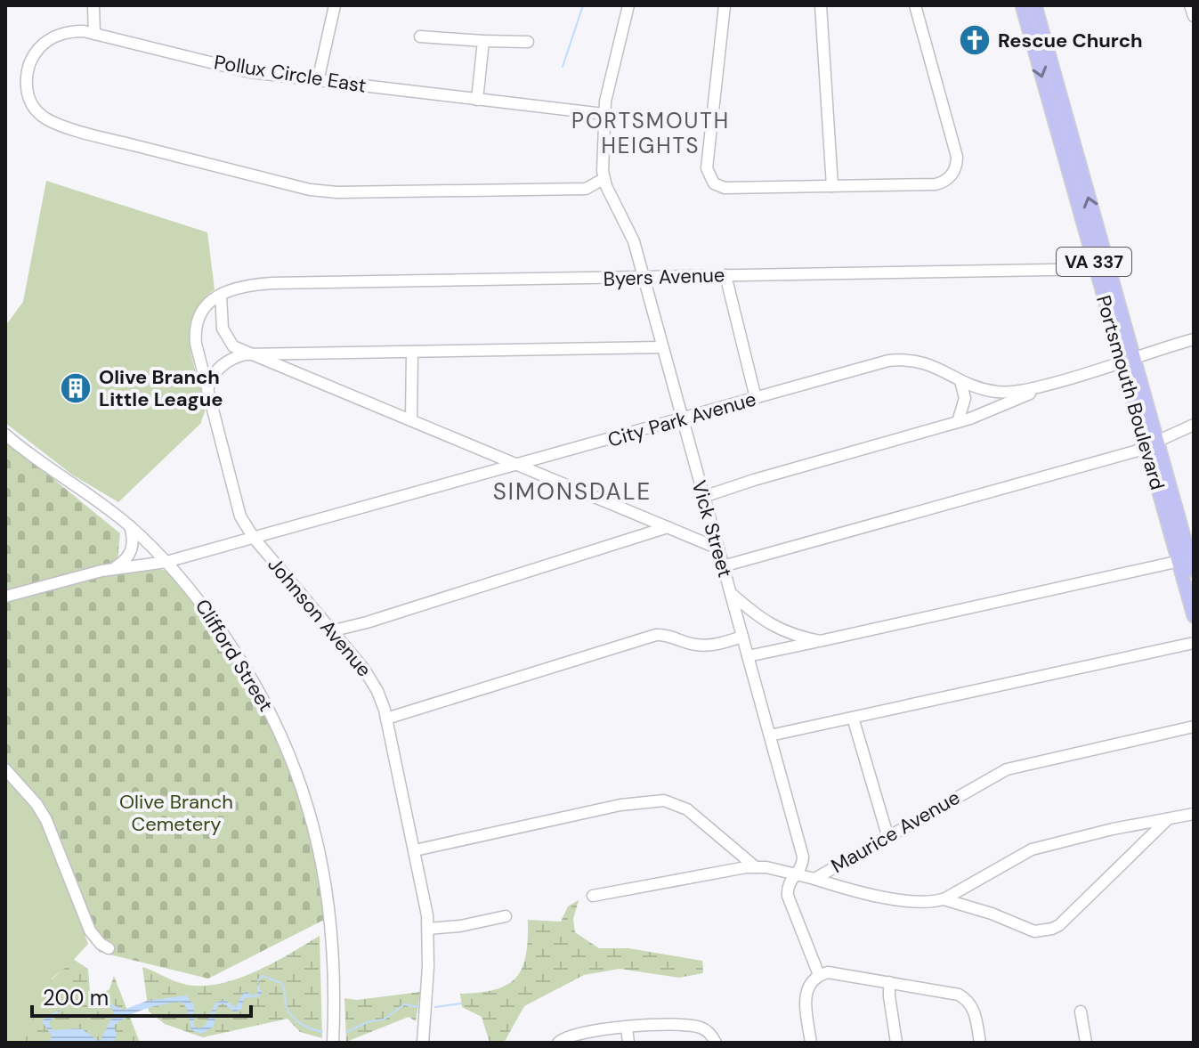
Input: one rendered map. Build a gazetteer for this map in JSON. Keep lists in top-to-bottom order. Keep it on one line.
{"streets":{"main road":["VA 337","Portsmouth Boulevard"],"street":["Pollux Circle East","Byers Avenue","City Park Avenue","Vick Street","Johnson Avenue","Clifford Street","Maurice Avenue"]},"crossings":[["Pollux Circle East","Vick Street"],["Byers Avenue","Portsmouth Boulevard"],["Byers Avenue","Vick Street"],["Byers Avenue","Johnson Avenue"],["Portsmouth Boulevard","City Park Avenue"],["City Park Avenue","Vick Street"],["City Park Avenue","Johnson Avenue"],["City Park Avenue","Clifford Street"],["Vick Street","Maurice Avenue"]],"districts":["PORTSMOUTH HEIGHTS","SIMONSDALE"],"parks":["Olive Branch Cemetery"],"places":{"church":["Rescue Church"],"building":["Olive Branch Little League"]},"scale_bar":"200 m"}
